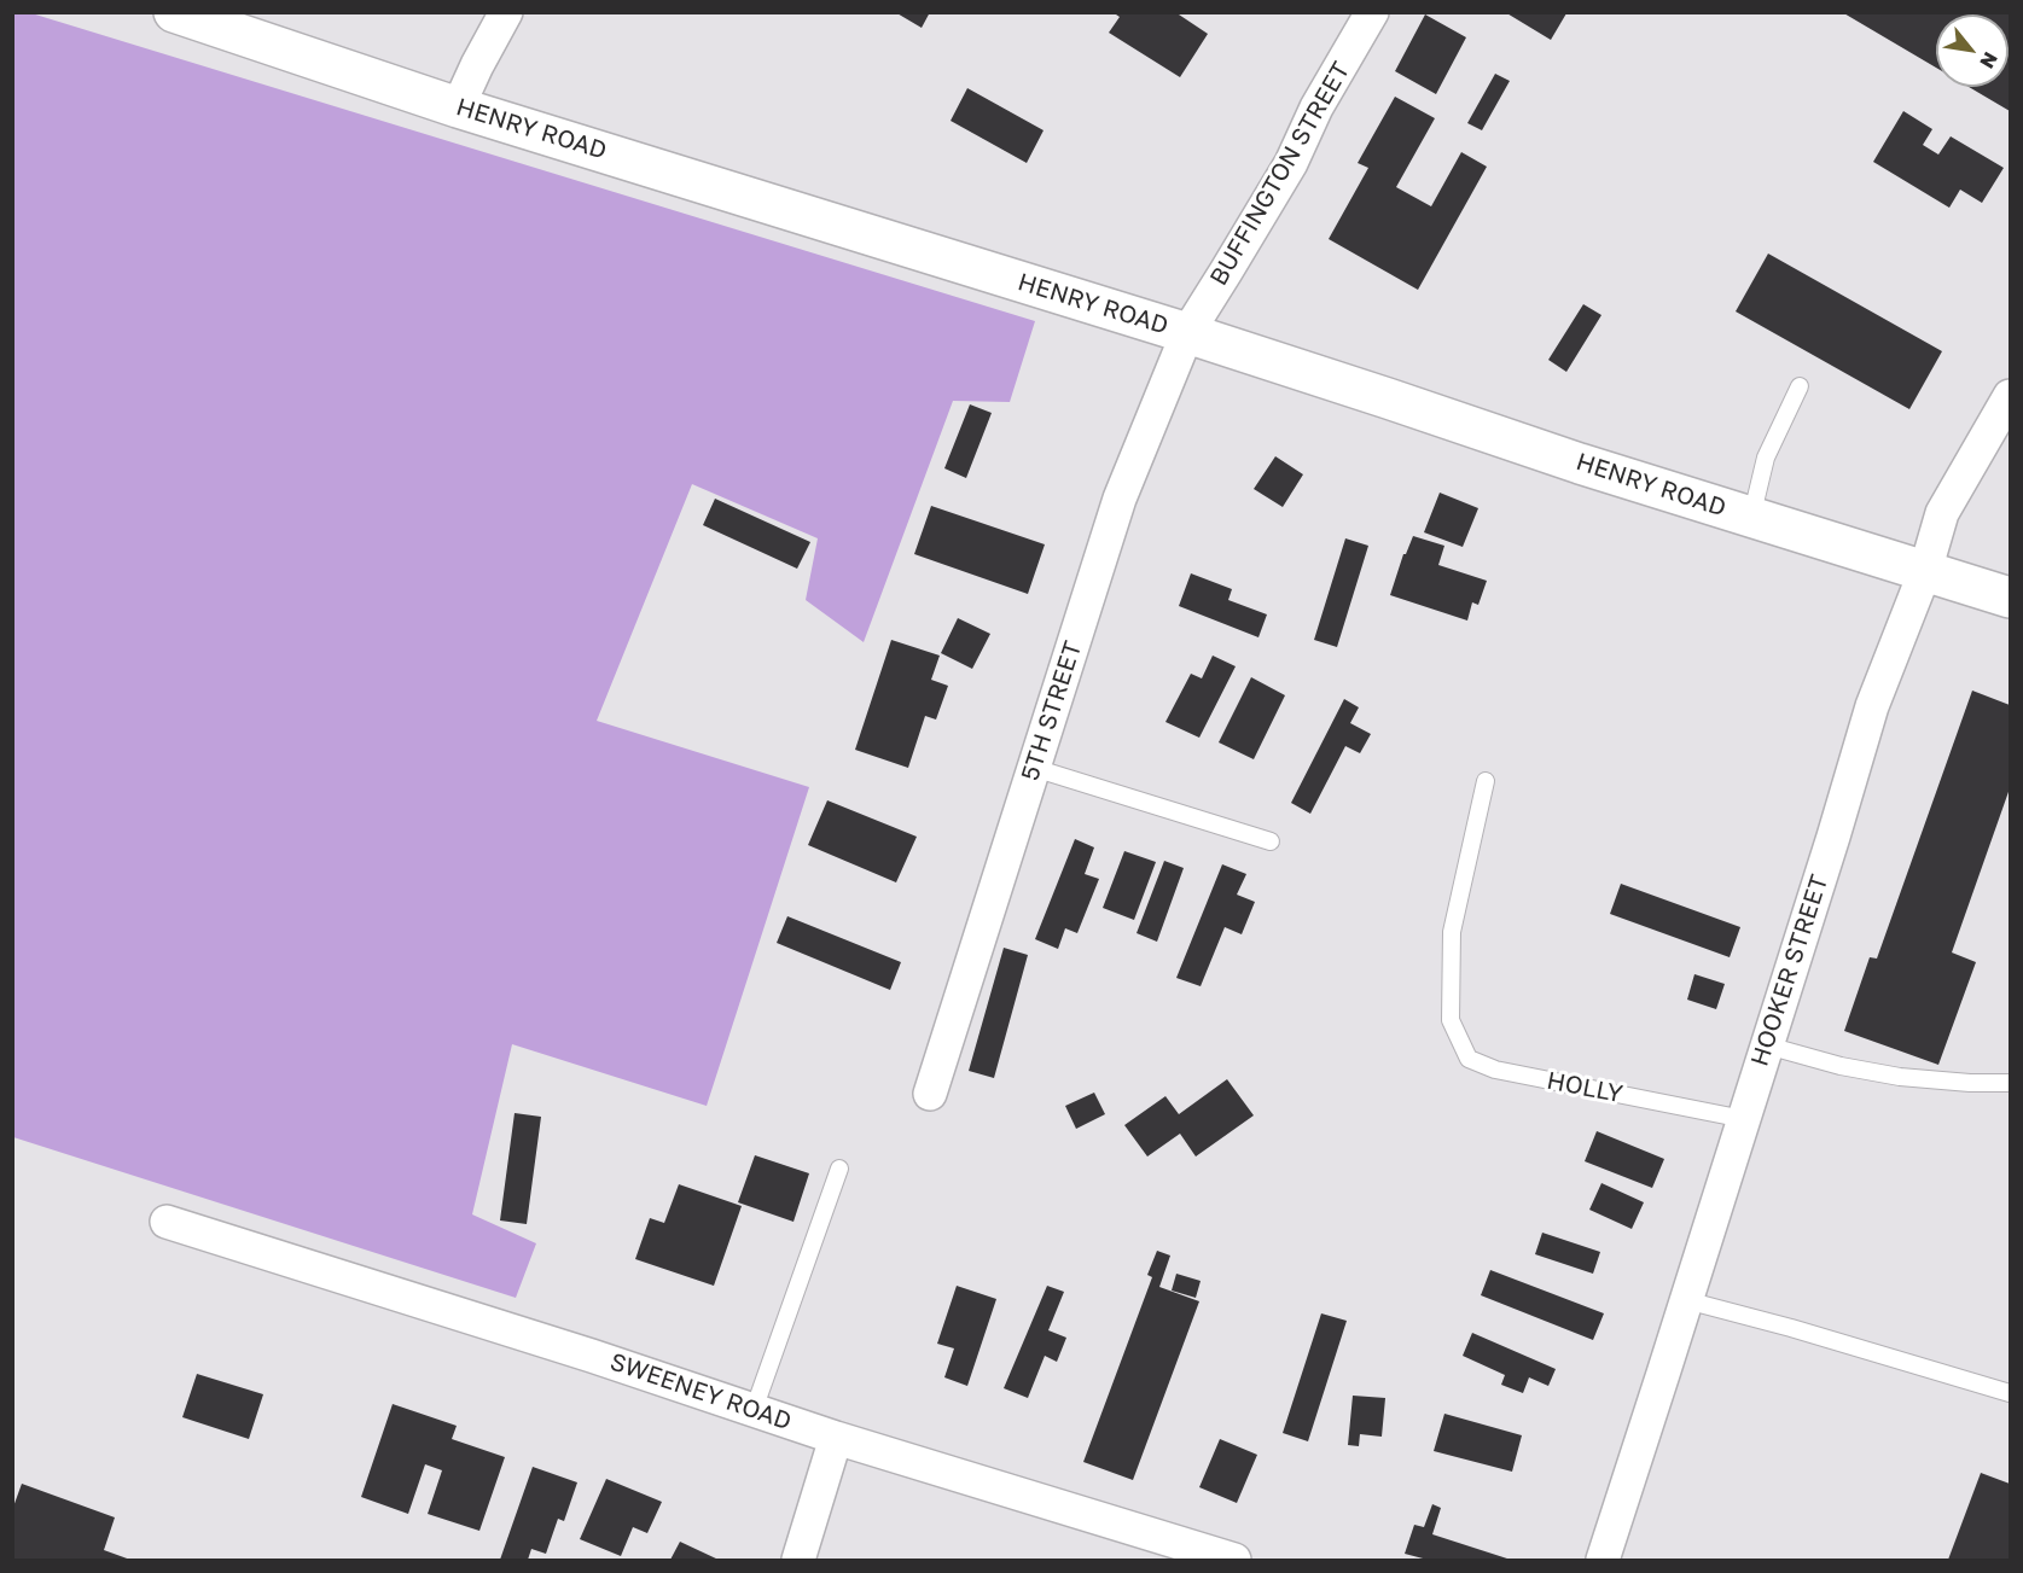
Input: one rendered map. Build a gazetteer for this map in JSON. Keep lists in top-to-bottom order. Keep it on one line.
{"streets":{"street":["HENRY ROAD","BUFFINGTON STREET","5TH STREET","HOOKER STREET","SWEENEY ROAD"],"lane":["HOLLY"]},"crossings":[["HENRY ROAD","BUFFINGTON STREET"],["HENRY ROAD","5TH STREET"],["HENRY ROAD","HOOKER STREET"],["BUFFINGTON STREET","5TH STREET"],["HOOKER STREET","HOLLY"]],"north":"bottom right"}
